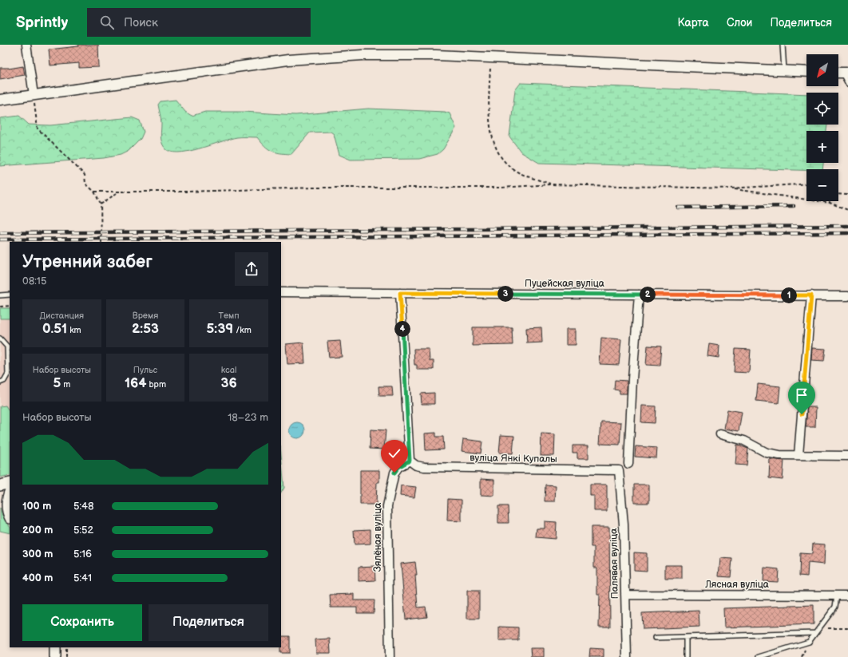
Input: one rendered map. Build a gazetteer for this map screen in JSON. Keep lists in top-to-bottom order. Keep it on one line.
{"streets":{"street":["Пуцейская вуліца","вуліца Янкі Купалы","Зялёная вуліца","Палявая вуліца","Лясная вуліца"]},"crossings":[["вуліца Янкі Купалы","Зялёная вуліца"],["вуліца Янкі Купалы","Палявая вуліца"],["Палявая вуліца","Лясная вуліца"]],"north":"bottom left","page":{"header":"Sprintly","search":"Поиск","nav":["Карта","Слои","Поделиться"],"map_buttons":["+","−"],"heading":["Утренний забег","08:15"],"pins":["3","2","1","4"],"stats":[["Дистанция","0.51 km"],["Время","2:53"],["Темп","5:39 /km"],["Набор высоты","5 m"],["Пульс","164 bpm"],["kcal","36"]],"chart":["Набор высоты","18–23 m"],"list":[{"name":"100 m","note":"5:48"},{"name":"200 m","note":"5:52"},{"name":"300 m","note":"5:16"},{"name":"400 m","note":"5:41"}],"buttons":["Сохранить","Поделиться"]}}
